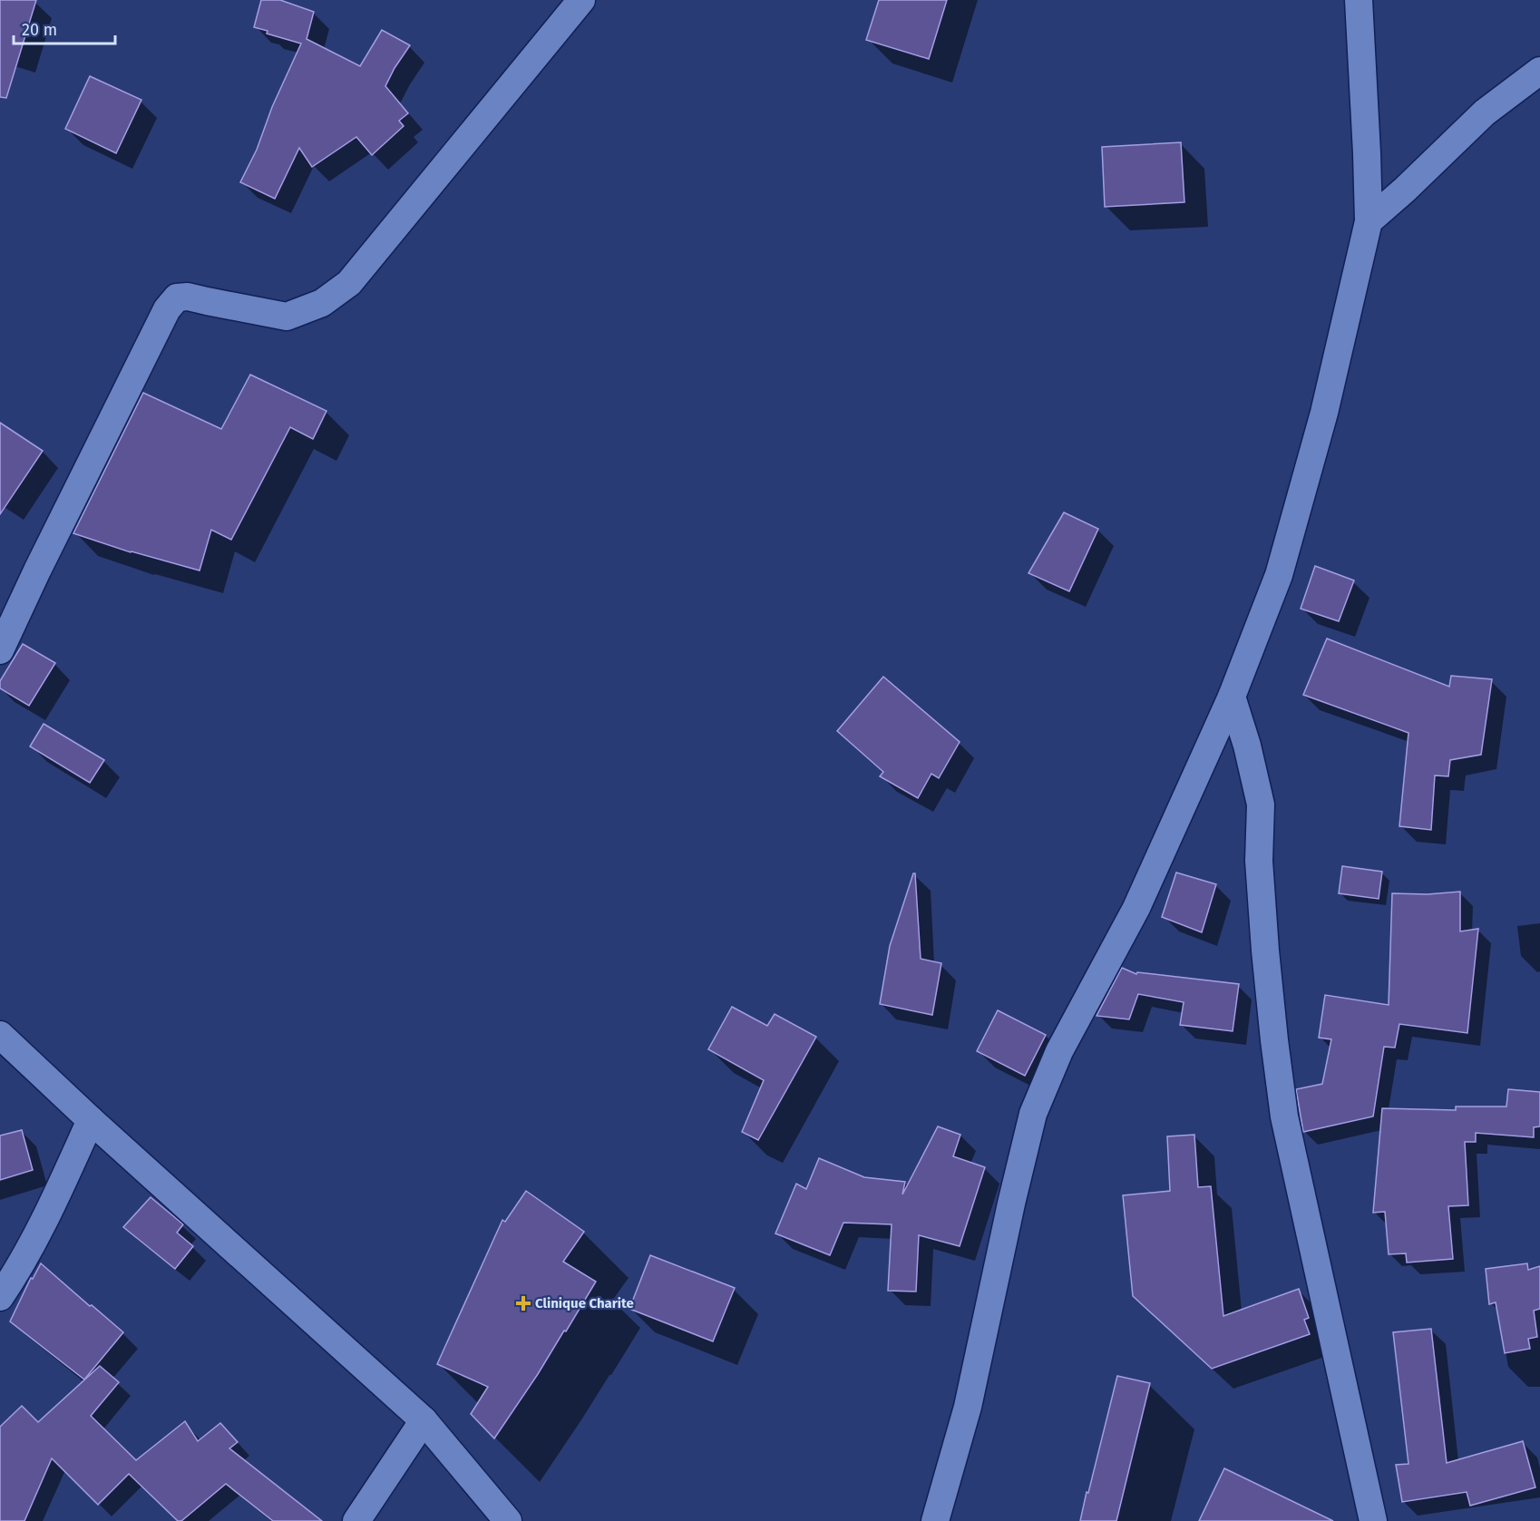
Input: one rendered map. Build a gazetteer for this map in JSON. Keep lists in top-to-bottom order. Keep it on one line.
{"places":{"health":["Clinique Charite"]},"scale_bar":"20 m"}
